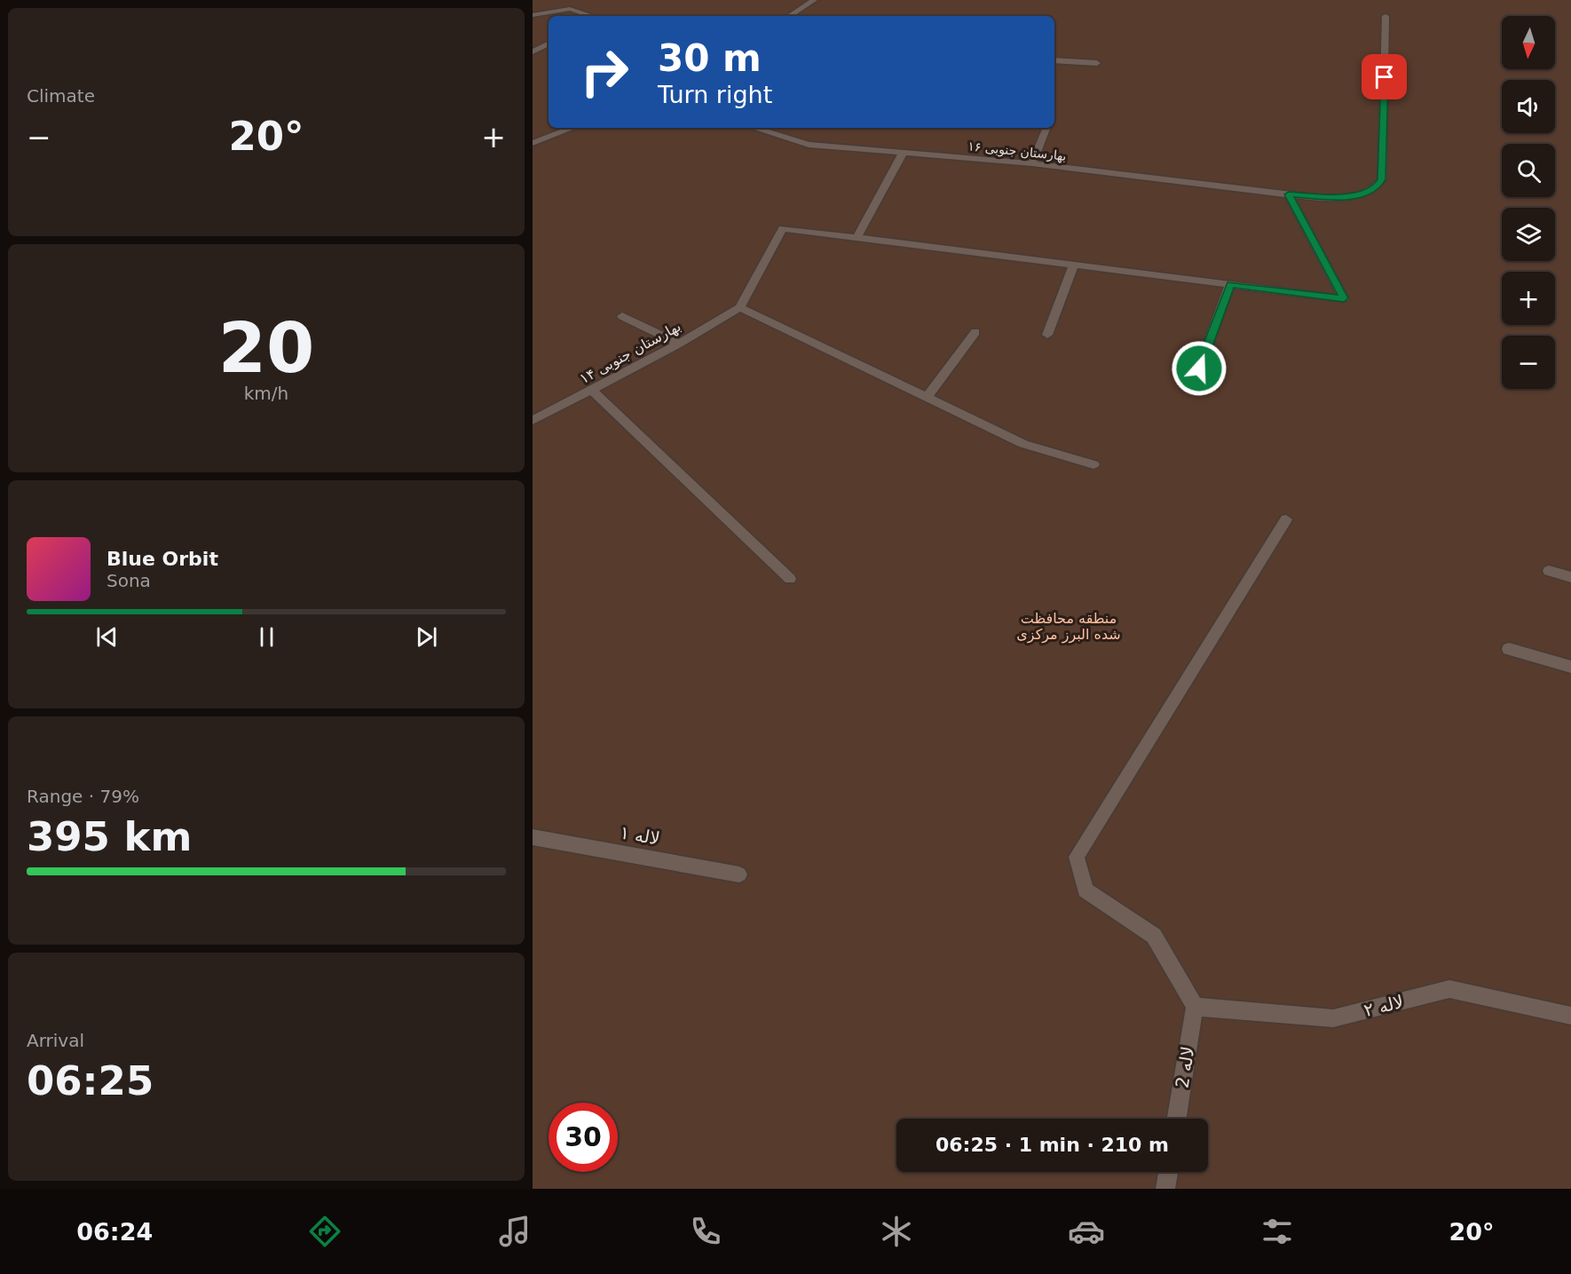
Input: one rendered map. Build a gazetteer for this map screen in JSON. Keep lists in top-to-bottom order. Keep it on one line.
{"streets":{"street":["بهارستان جنوبی ۱۶","بهارستان جنوبی ۱۴","لاله ۱","لاله ۲","لاله 2"]},"crossings":[["لاله ۲","لاله 2"]],"parks":["منطقه محافظت شده البرز مرکزی"],"north":"bottom","page":{"tile":["Climate",["20","km/h"],["Range · 79%","395 km"],["Arrival","06:25"]],"map_buttons":["+","−"],"turn":["30 m","Turn right"],"heat":["−","20°","+"],"song":["Blue Orbit","Sona"],"limit":"30","trip":"06:25 · 1 min · 210 m","tabs":["06:24","20°"]}}
